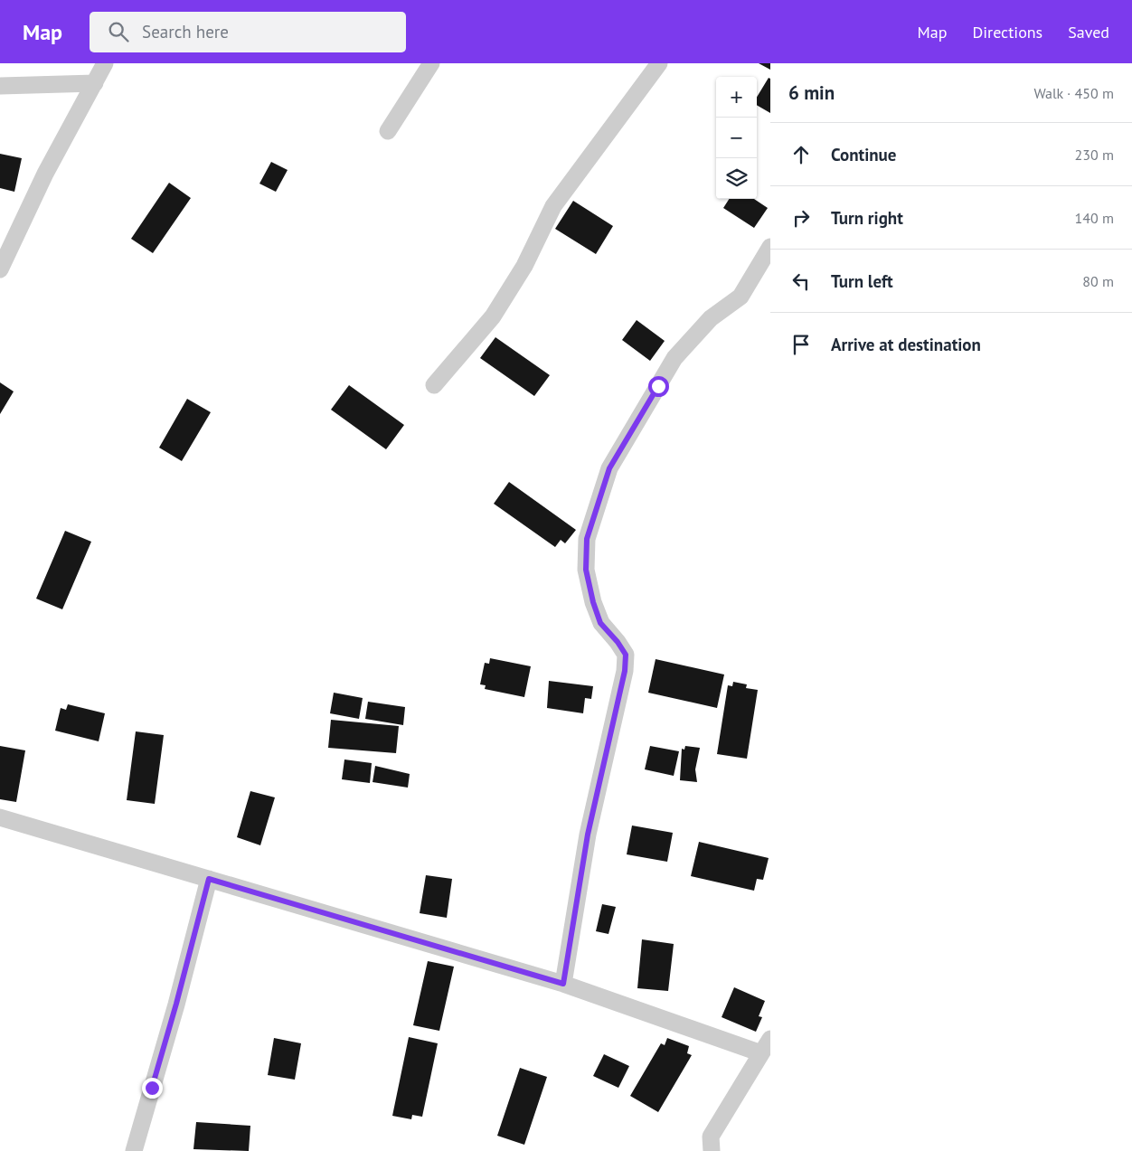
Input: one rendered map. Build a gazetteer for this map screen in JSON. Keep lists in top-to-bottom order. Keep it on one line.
{"page":{"header":"Map","search":"Search here","nav":["Map","Directions","Saved"],"heading":["6 min","Walk · 450 m"],"map_buttons":["+","−"],"list":[["Continue","230 m"],["Turn right","140 m"],["Turn left","80 m"],"Arrive at destination"]}}
